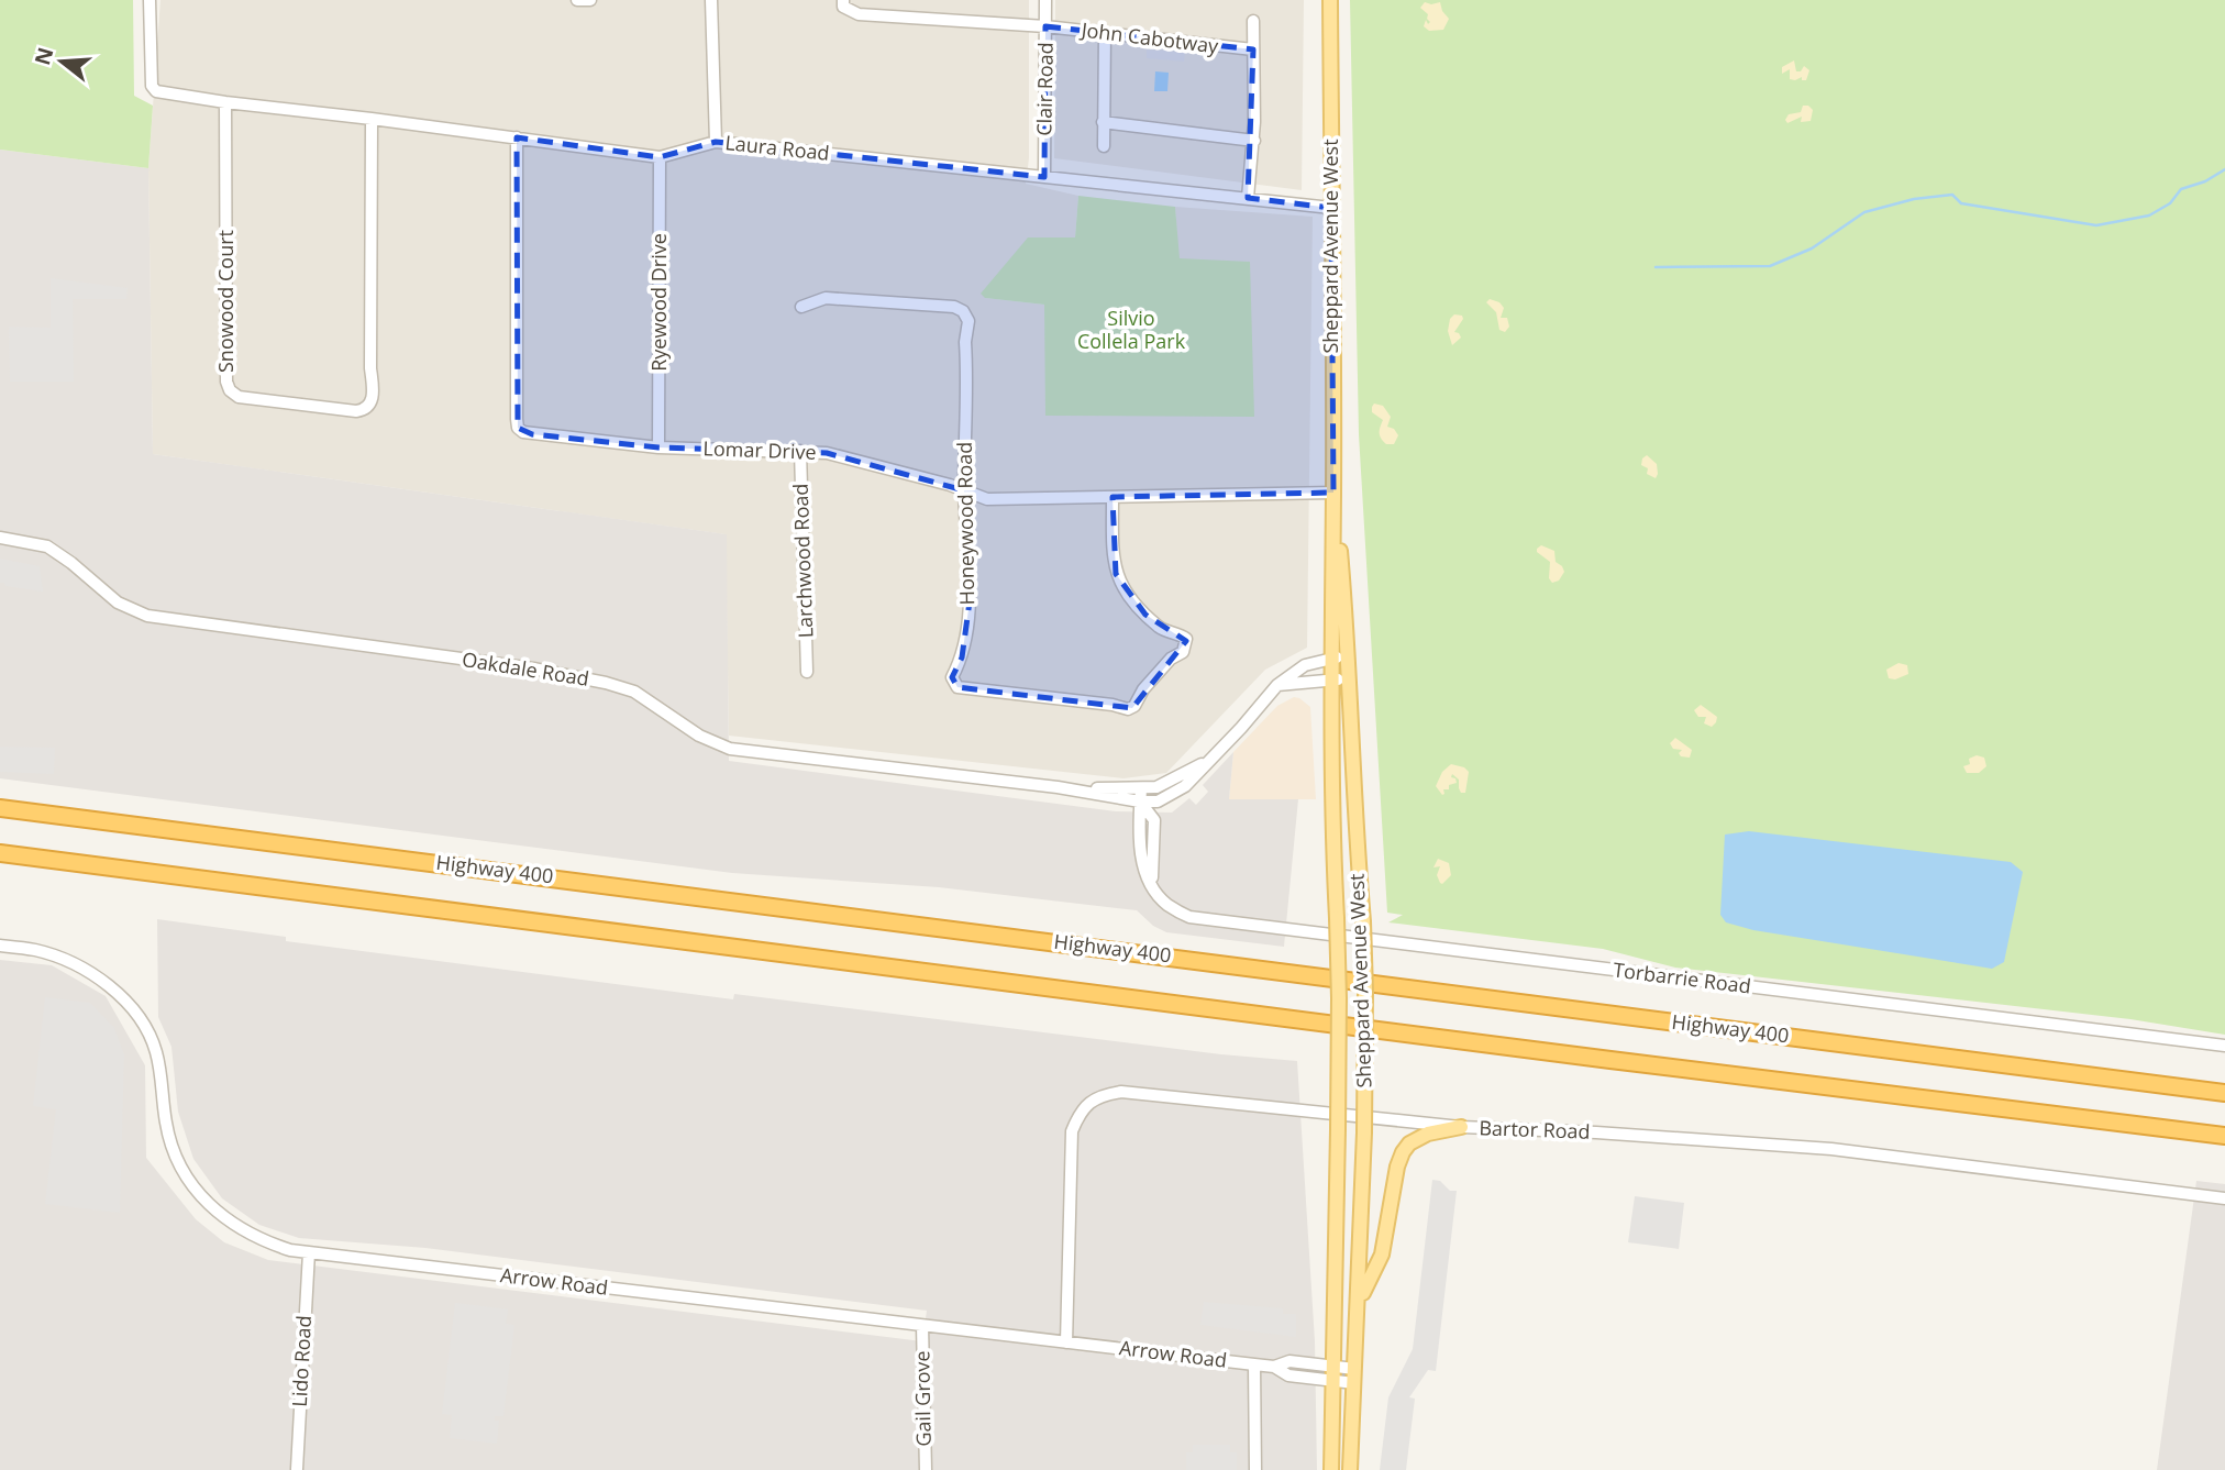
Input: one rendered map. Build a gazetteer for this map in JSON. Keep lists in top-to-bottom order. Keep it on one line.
{"streets":{"highway":["Highway 400"],"main road":["Sheppard Avenue West"],"street":["John Cabotway","Clair Road","Laura Road","Snowood Court","Ryewood Drive","Lomar Drive","Honeywood Road","Larchwood Road","Oakdale Road","Torbarrie Road","Bartor Road","Arrow Road","Lido Road","Gail Grove"]},"crossings":[["John Cabotway","Clair Road"],["Clair Road","Laura Road"],["Laura Road","Sheppard Avenue West"],["Laura Road","Snowood Court"],["Laura Road","Ryewood Drive"],["Laura Road","Lomar Drive"],["Sheppard Avenue West","Lomar Drive"],["Sheppard Avenue West","Oakdale Road"],["Sheppard Avenue West","Arrow Road"],["Ryewood Drive","Lomar Drive"],["Lomar Drive","Honeywood Road"],["Lomar Drive","Larchwood Road"],["Oakdale Road","Torbarrie Road"],["Bartor Road","Arrow Road"],["Arrow Road","Lido Road"],["Arrow Road","Gail Grove"]],"parks":["Silvio Collela Park"],"north":"left"}
